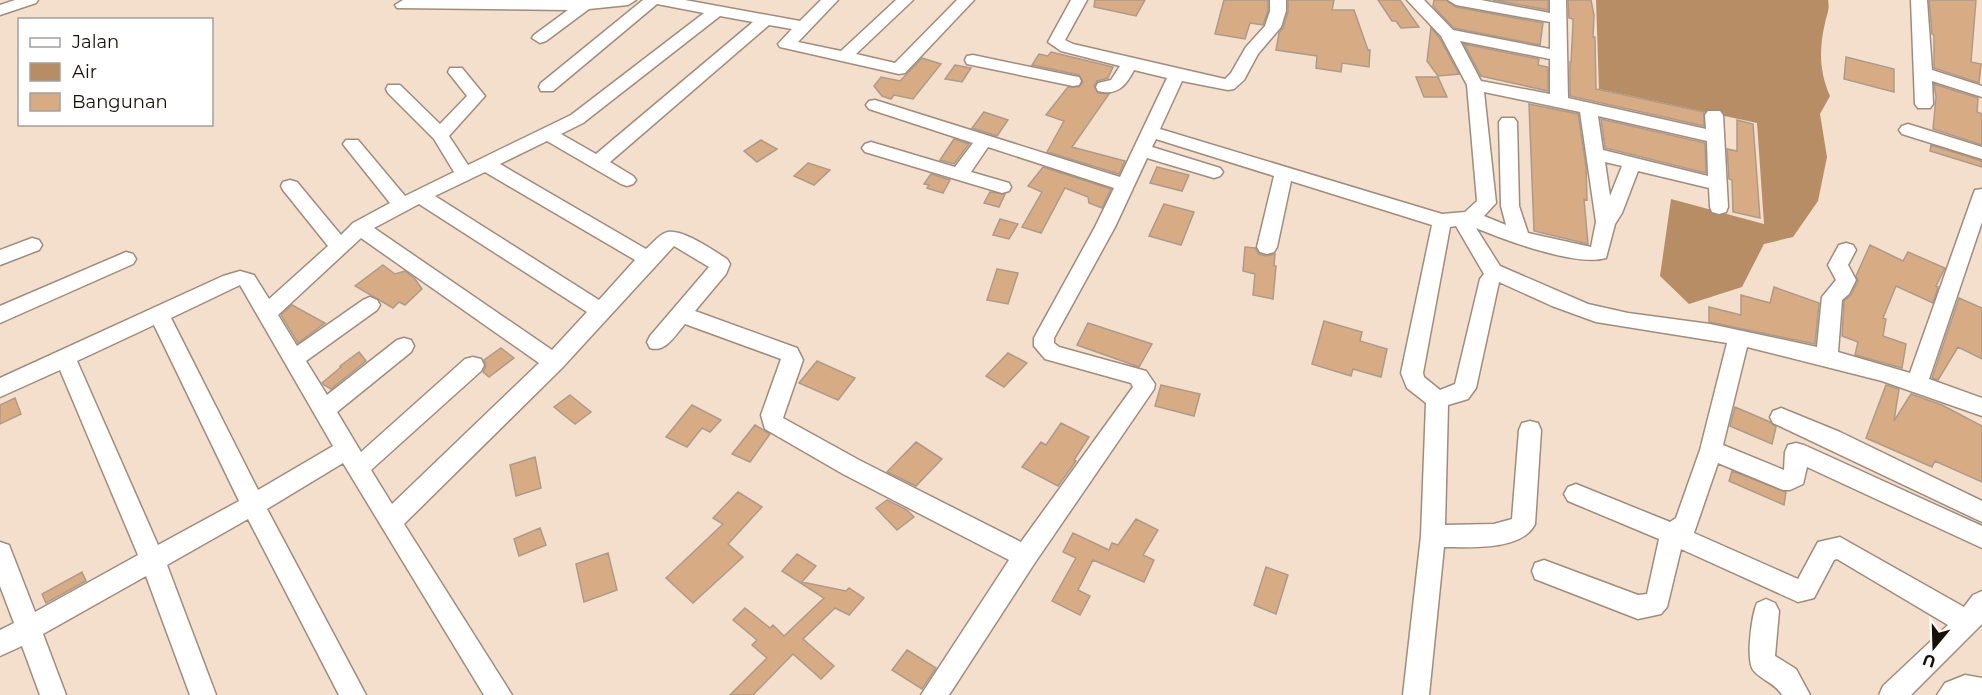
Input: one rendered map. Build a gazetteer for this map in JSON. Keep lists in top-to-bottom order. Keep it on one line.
{"legend":["Jalan","Air","Bangunan"],"north":"bottom"}
